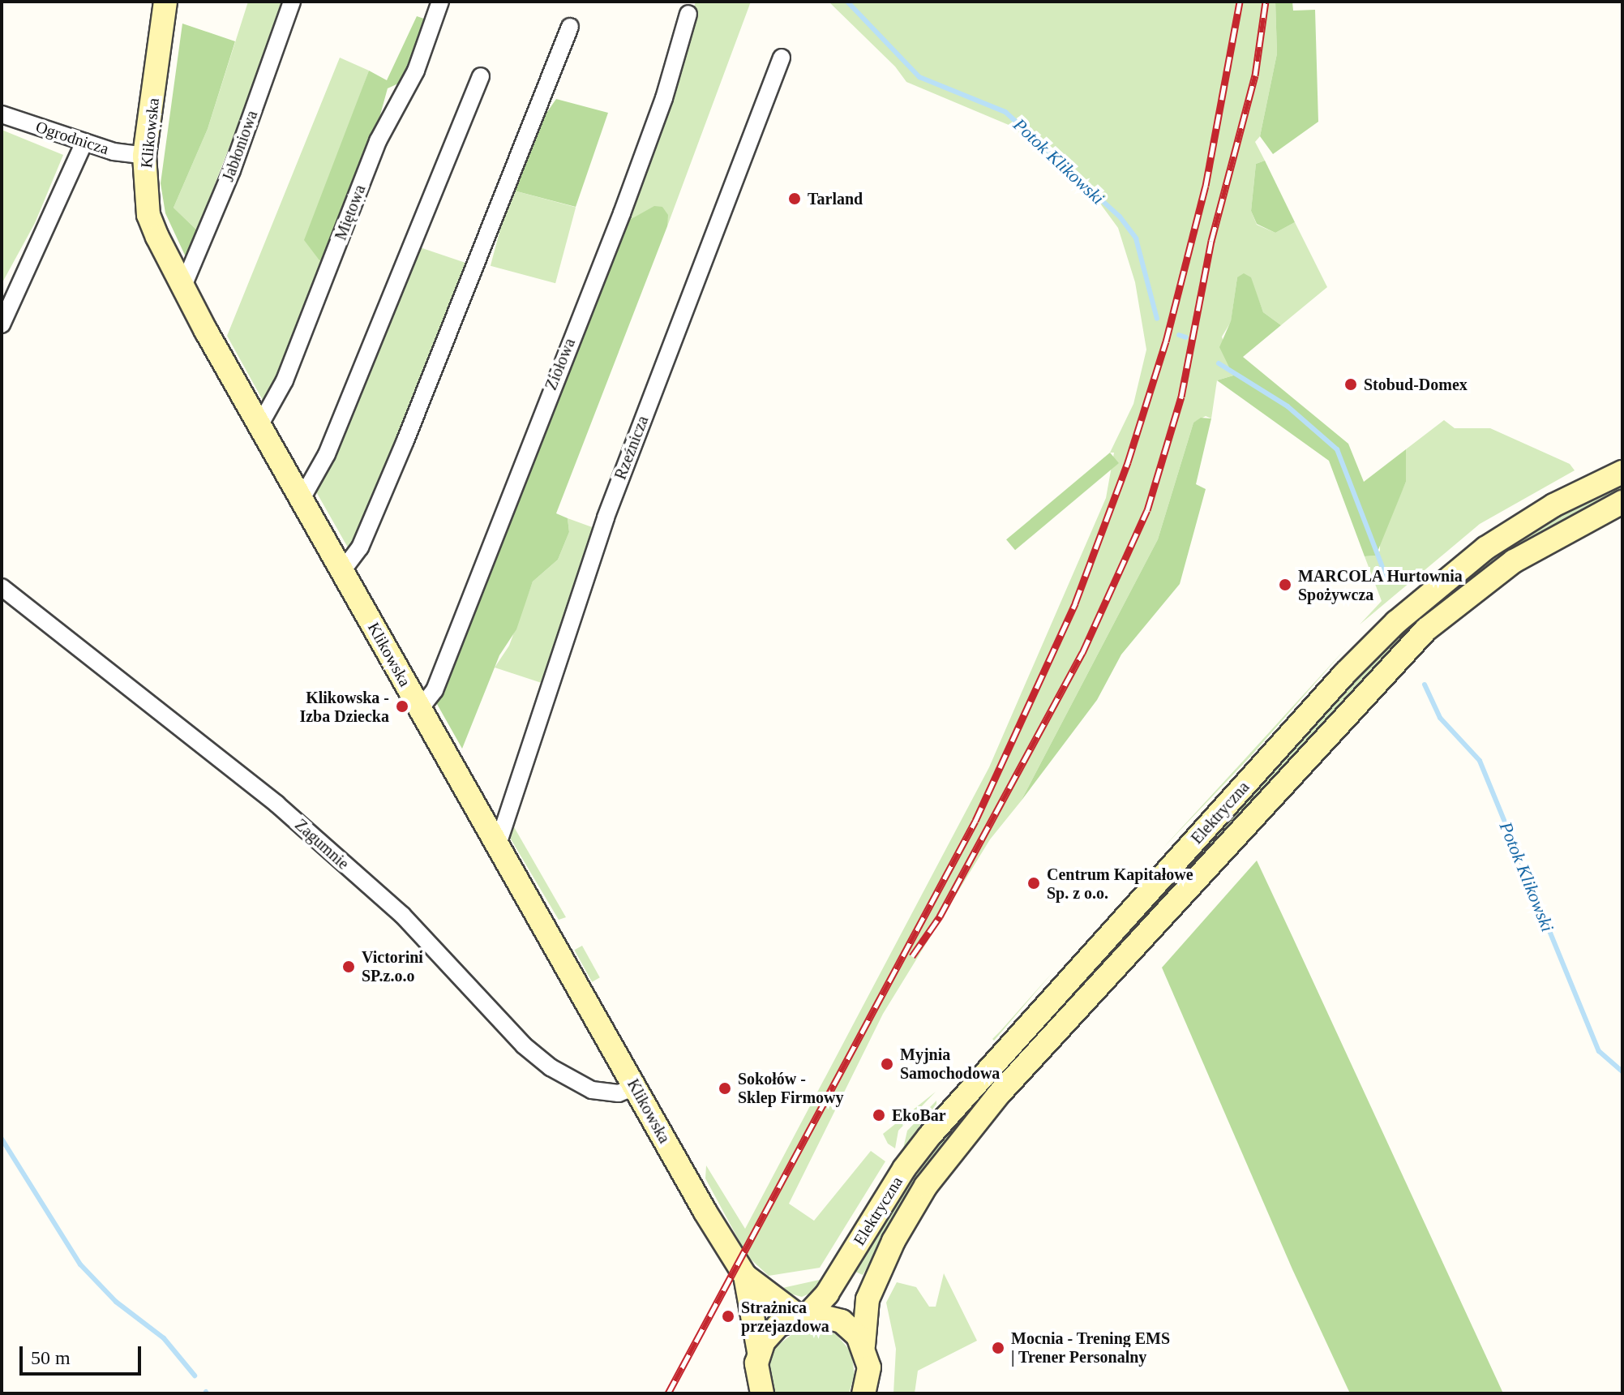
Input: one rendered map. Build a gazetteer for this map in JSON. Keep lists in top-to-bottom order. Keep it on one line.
{"streets":{"main road":["Klikowska","Elektryczna"],"street":["Ogrodnicza","Jabłoniowa","Miętowa","Ziołowa","Rzeźnicza","Zagumnie"]},"crossings":[["Klikowska","Ogrodnicza"],["Klikowska","Jabłoniowa"],["Klikowska","Miętowa"],["Klikowska","Ziołowa"],["Klikowska","Rzeźnicza"],["Klikowska","Elektryczna"],["Klikowska","Zagumnie"]],"water":["Potok Klikowski"],"places":["Tarland","Stobud-Domex","MARCOLA Hurtownia Spożywcza","Klikowska - Izba Dziecka","Centrum Kapitałowe Sp. z o.o.","Victorini SP.z.o.o","Myjnia Samochodowa","Sokołów - Sklep Firmowy","EkoBar","Strażnica przejazdowa","Mocnia - Trening EMS | Trener Personalny"],"scale_bar":"50 m"}
